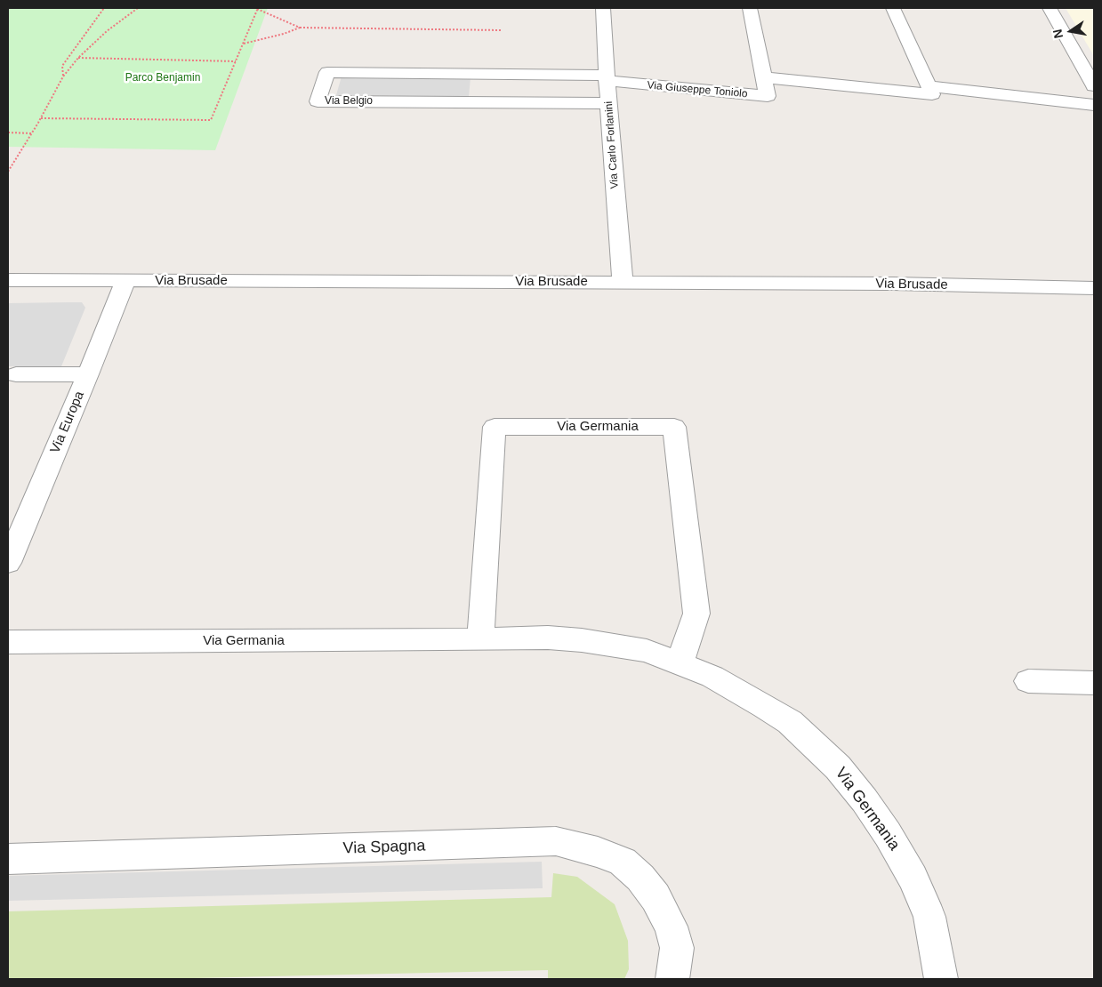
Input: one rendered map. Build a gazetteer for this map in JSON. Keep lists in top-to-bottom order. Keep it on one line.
{"streets":{"street":["Via Giuseppe Toniolo","Via Belgio","Via Carlo Forlanini","Via Brusade","Via Europa","Via Germania","Via Spagna"]},"crossings":[["Via Giuseppe Toniolo","Via Belgio"],["Via Giuseppe Toniolo","Via Carlo Forlanini"],["Via Belgio","Via Carlo Forlanini"],["Via Carlo Forlanini","Via Brusade"],["Via Brusade","Via Europa"]],"parks":["Parco Benjamin"],"north":"left"}
